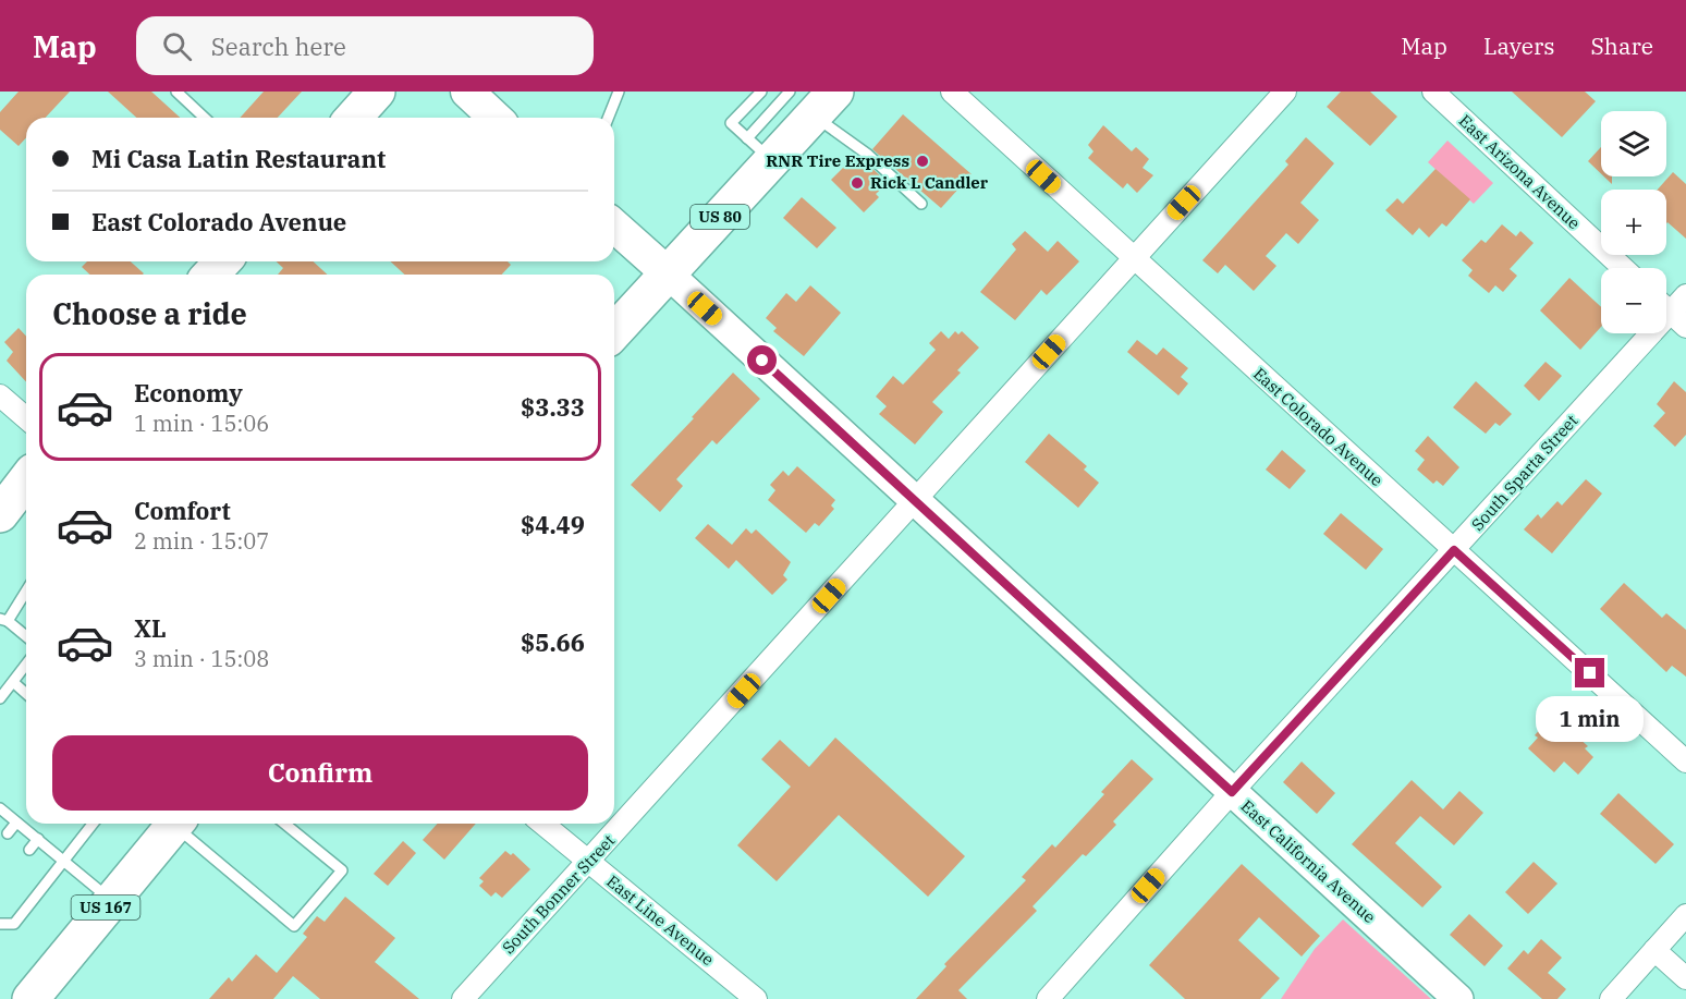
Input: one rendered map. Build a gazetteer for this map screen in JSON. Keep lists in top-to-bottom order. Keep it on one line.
{"streets":{"highway":["US 80","US 167"],"main road":["East California Avenue"],"street":["East Arizona Avenue","East Colorado Avenue","South Sparta Street","South Bonner Street","East Line Avenue"]},"crossings":[["US 80","East California Avenue"],["East Colorado Avenue","South Sparta Street"],["East Colorado Avenue","South Bonner Street"],["South Sparta Street","East California Avenue"],["East California Avenue","South Bonner Street"],["South Bonner Street","East Line Avenue"]],"places":["RNR Tire Express","Rick L Candler"],"page":{"header":"Map","search":"Search here","nav":["Map","Layers","Share"],"map_buttons":["+","−"],"banner":["Mi Casa Latin Restaurant","East Colorado Avenue"],"heading":"Choose a ride","list":[{"name":"Economy","note":"1 min · 15:06","value":"$3.33"},{"name":"Comfort","note":"2 min · 15:07","value":"$4.49"},{"name":"XL","note":"3 min · 15:08","value":"$5.66"}],"bubble":"1 min","buttons":"Confirm"}}
